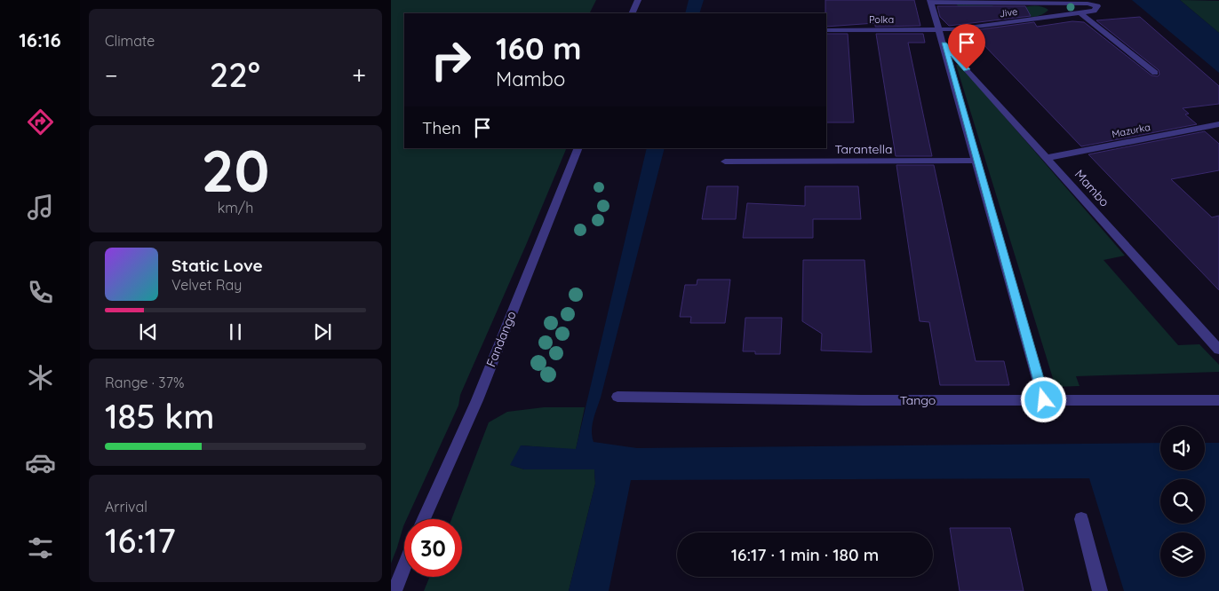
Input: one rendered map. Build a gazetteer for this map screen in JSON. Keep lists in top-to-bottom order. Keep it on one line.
{"streets":{"street":["Jive","Polka","Mazurka","Tarantella","Mambo","Fandango","Tango"]},"crossings":[["Jive","Polka"],["Jive","Mambo"],["Polka","Mambo"],["Mazurka","Mambo"],["Tarantella","Mambo"],["Mambo","Tango"]],"page":{"tabs":"16:16","tile":["Climate",["20","km/h"],["Range · 37%","185 km"],["Arrival","16:17"]],"turn":["160 m","Mambo"],"heat":["−","22°","+"],"then":"Then","song":["Static Love","Velvet Ray"],"limit":"30","trip":"16:17 · 1 min · 180 m"}}
